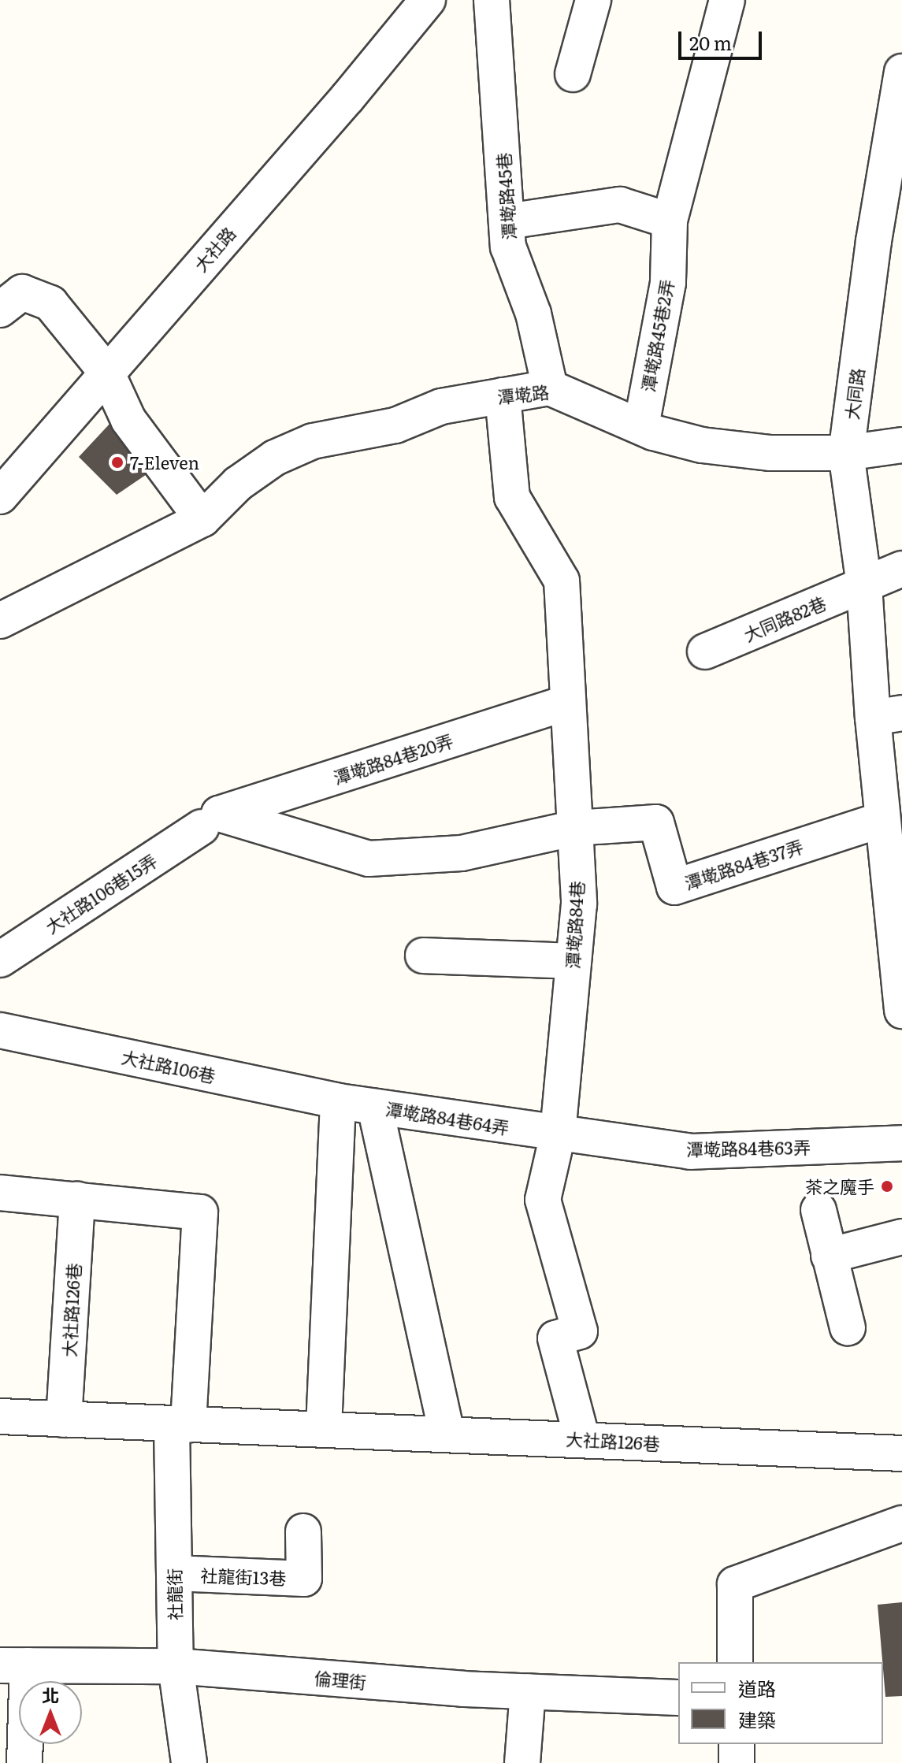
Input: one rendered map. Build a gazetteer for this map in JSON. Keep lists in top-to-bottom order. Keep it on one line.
{"streets":{"street":["潭墘路45巷","大社路","潭墘路45巷2弄","潭墘路","大同路","大同路82巷","潭墘路84巷20弄","潭墘路84巷37弄","大社路106巷15弄","潭墘路84巷","大社路106巷","潭墘路84巷64弄","潭墘路84巷63弄","大社路126巷","社龍街13巷","社龍街","倫理街"]},"crossings":[["潭墘路45巷","潭墘路"],["潭墘路45巷2弄","潭墘路"],["潭墘路","大同路"],["潭墘路","潭墘路84巷"],["大同路","大同路82巷"],["大同路","潭墘路84巷37弄"],["潭墘路84巷20弄","大社路106巷15弄"],["潭墘路84巷20弄","潭墘路84巷"],["潭墘路84巷37弄","潭墘路84巷"],["潭墘路84巷","潭墘路84巷64弄"],["潭墘路84巷","潭墘路84巷63弄"],["潭墘路84巷","大社路126巷"],["大社路106巷","潭墘路84巷64弄"],["潭墘路84巷64弄","潭墘路84巷63弄"],["大社路126巷","社龍街"],["社龍街13巷","社龍街"],["社龍街","倫理街"]],"places":["7-Eleven","茶之魔手"],"legend":["道路","建築"],"scale_bar":"20 m","north":"top"}
